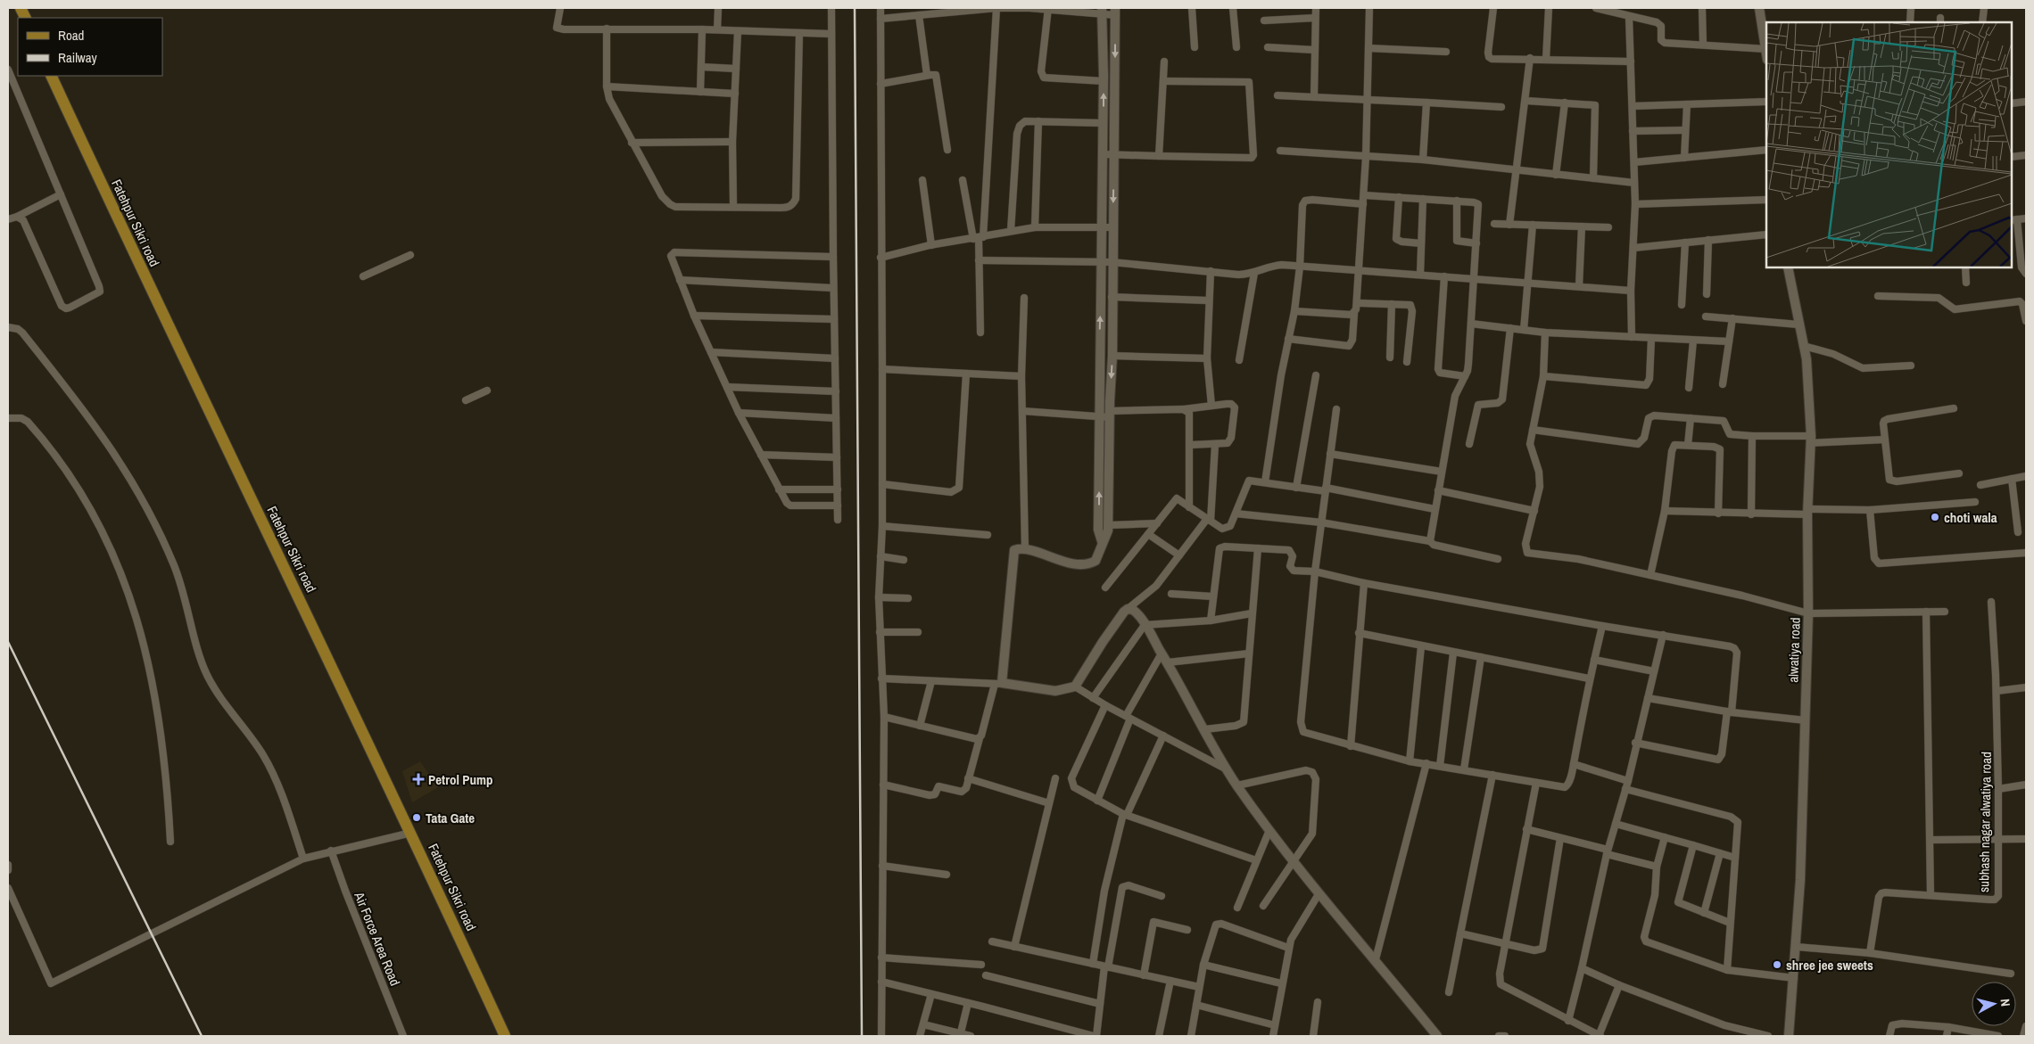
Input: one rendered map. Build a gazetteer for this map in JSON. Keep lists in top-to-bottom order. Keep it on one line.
{"streets":{"main road":["Fatehpur Sikri road"],"street":["alwatiya road","subhash nagar alwatiya road","Air Force Area Road"]},"places":{"other":["choti wala","Tata Gate","shree jee sweets"],"health":["Petrol Pump"]},"legend":["Road","Railway"],"north":"right"}
